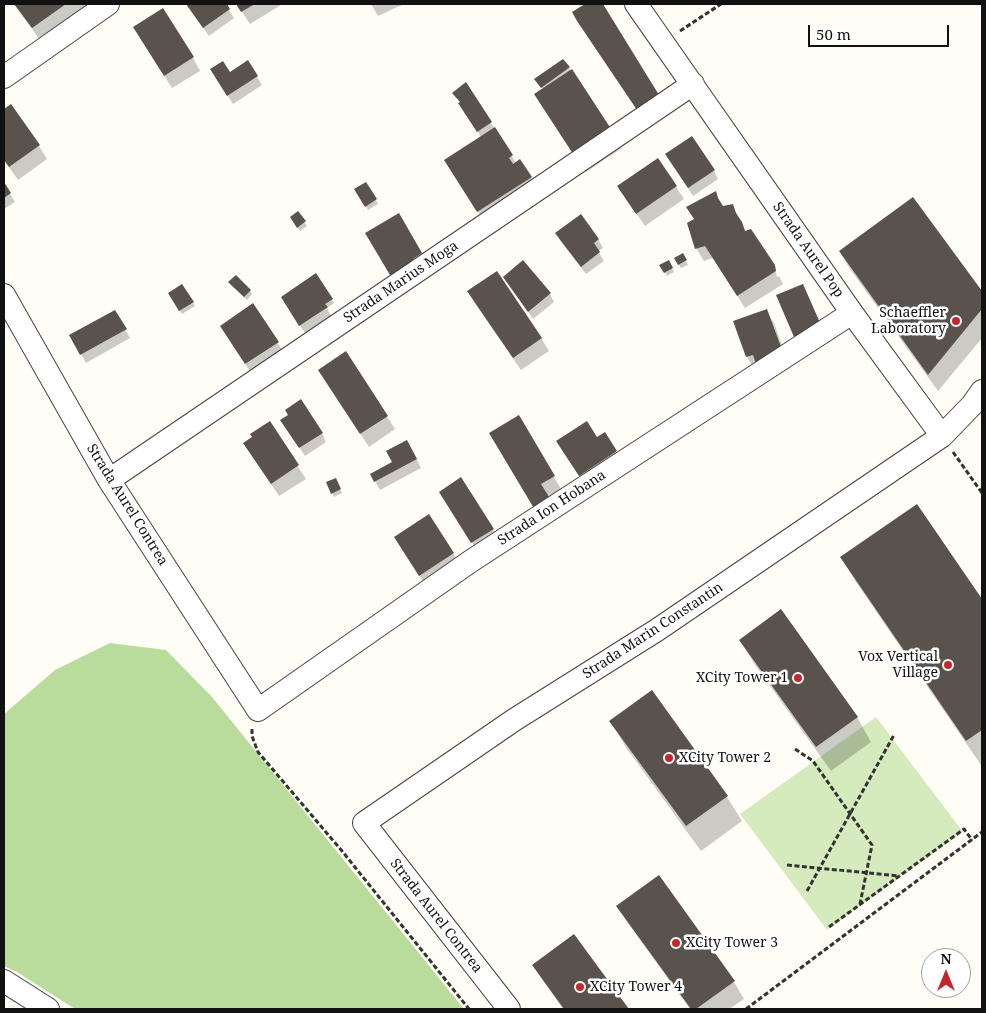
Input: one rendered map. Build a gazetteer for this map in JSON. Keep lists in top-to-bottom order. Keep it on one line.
{"streets":{"street":["Strada Aurel Pop","Strada Marius Moga","Strada Aurel Contrea","Strada Ion Hobana","Strada Marin Constantin"]},"crossings":[["Strada Aurel Pop","Strada Marius Moga"],["Strada Aurel Pop","Strada Ion Hobana"],["Strada Aurel Pop","Strada Marin Constantin"],["Strada Marius Moga","Strada Aurel Contrea"],["Strada Aurel Contrea","Strada Ion Hobana"],["Strada Aurel Contrea","Strada Marin Constantin"]],"places":["Schaeffler Laboratory","Vox Vertical Village","XCity Tower 1","XCity Tower 2","XCity Tower 3","XCity Tower 4"],"scale_bar":"50 m","north":"top"}
